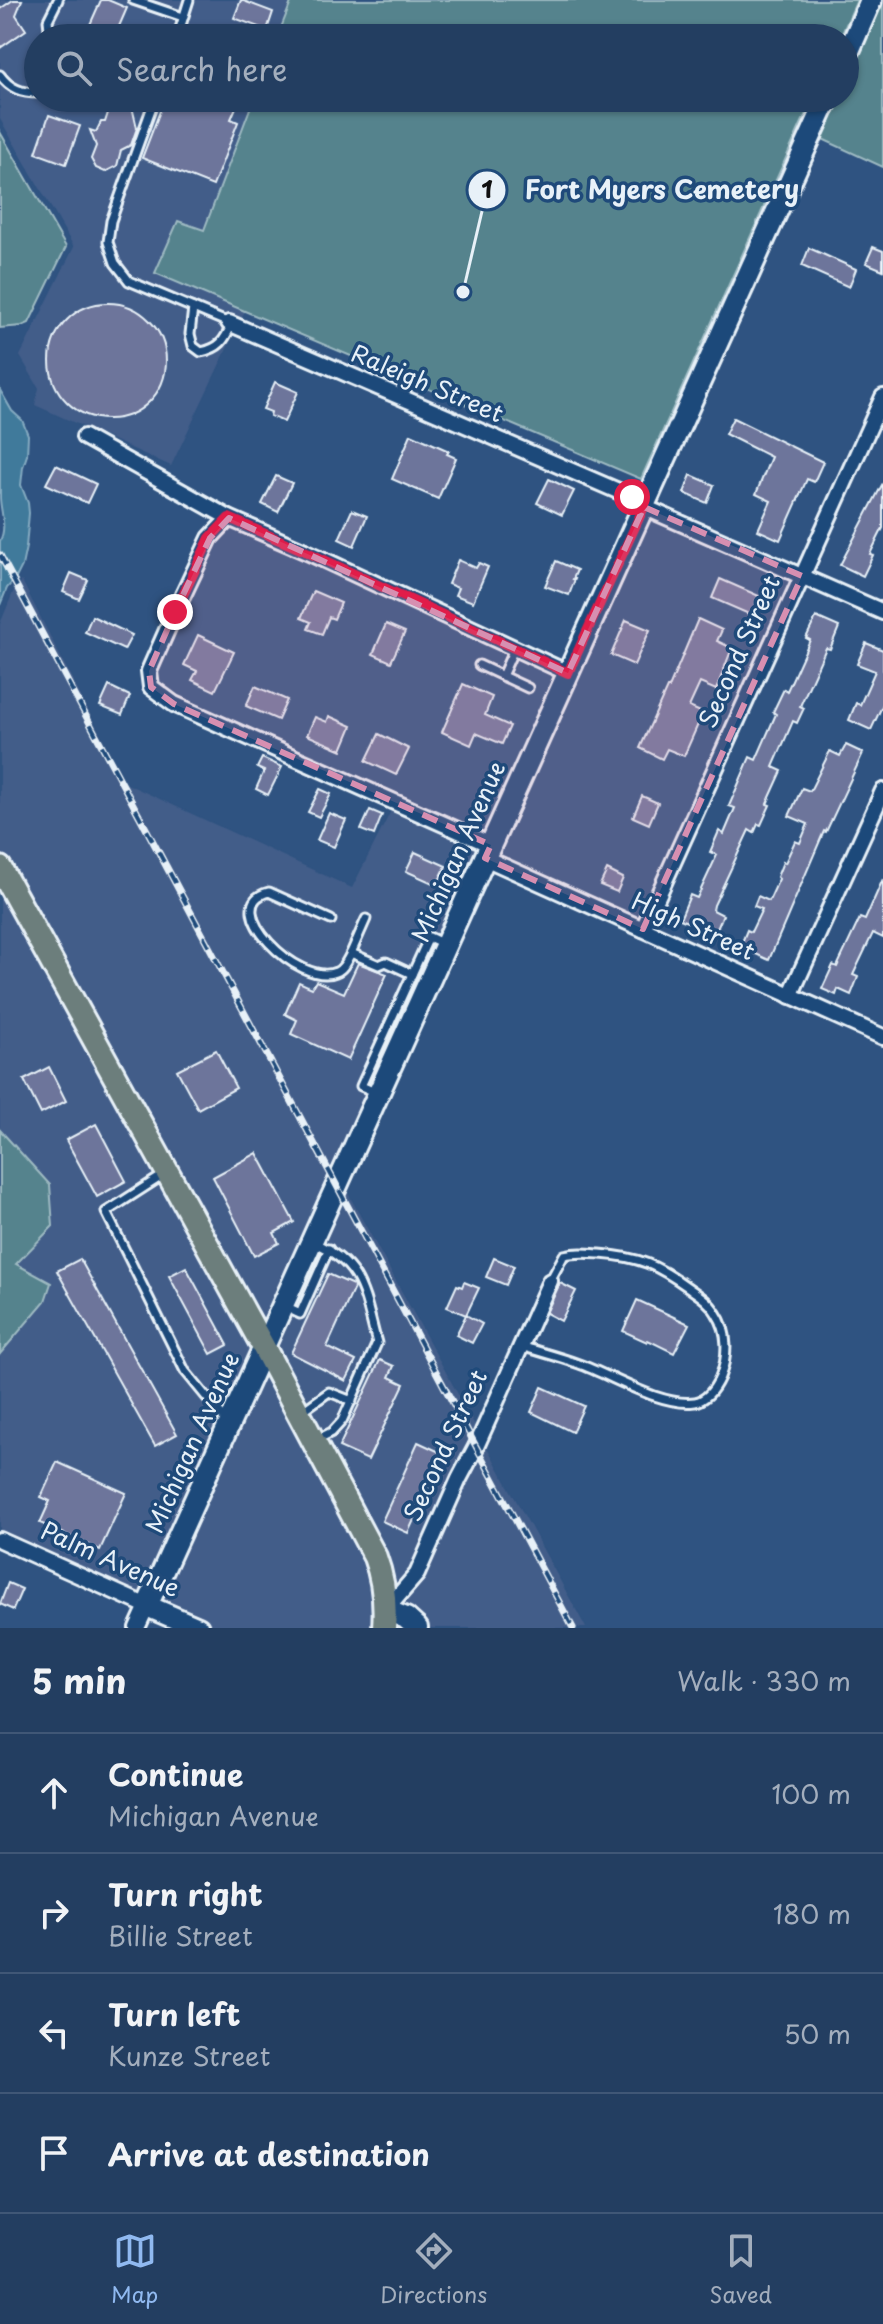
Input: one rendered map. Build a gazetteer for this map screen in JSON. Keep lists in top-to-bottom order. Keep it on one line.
{"streets":{"street":["Raleigh Street","Second Street","Michigan Avenue","High Street","Palm Avenue"]},"crossings":[["Raleigh Street","Second Street"],["Raleigh Street","Michigan Avenue"],["Second Street","High Street"],["Michigan Avenue","High Street"],["Michigan Avenue","Palm Avenue"]],"places":["Fort Myers Cemetery"],"page":{"search":"Search here","heading":["5 min","Walk · 330 m"],"list":[["Continue","Michigan Avenue","100 m"],["Turn right","Billie Street","180 m"],["Turn left","Kunze Street","50 m"],"Arrive at destination"],"nav":["Map","Directions","Saved"]}}
